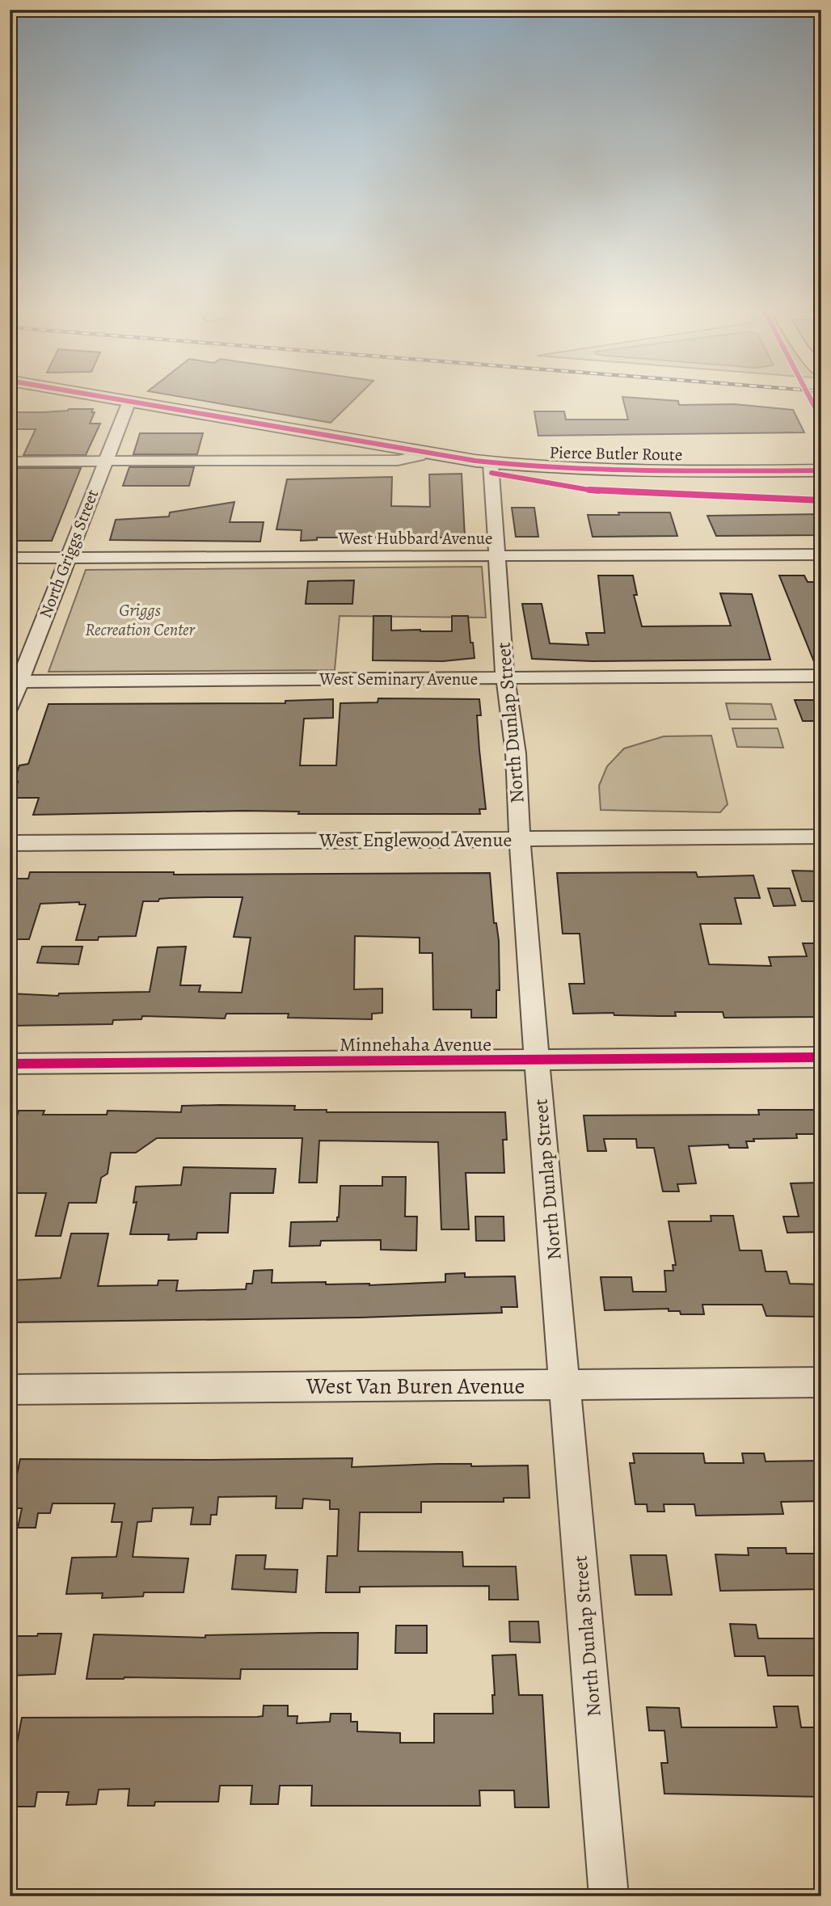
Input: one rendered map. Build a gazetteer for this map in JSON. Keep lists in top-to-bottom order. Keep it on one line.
{"streets":{"main road":["Pierce Butler Route"],"street":["West Hubbard Avenue","North Griggs Street","West Seminary Avenue","North Dunlap Street","West Englewood Avenue","Minnehaha Avenue","West Van Buren Avenue"]},"crossings":[["Pierce Butler Route","North Griggs Street"],["Pierce Butler Route","North Dunlap Street"],["West Hubbard Avenue","North Griggs Street"],["West Hubbard Avenue","North Dunlap Street"],["North Griggs Street","West Seminary Avenue"],["West Seminary Avenue","North Dunlap Street"],["North Dunlap Street","West Englewood Avenue"],["North Dunlap Street","Minnehaha Avenue"],["North Dunlap Street","West Van Buren Avenue"]],"parks":["Griggs Recreation Center"]}
